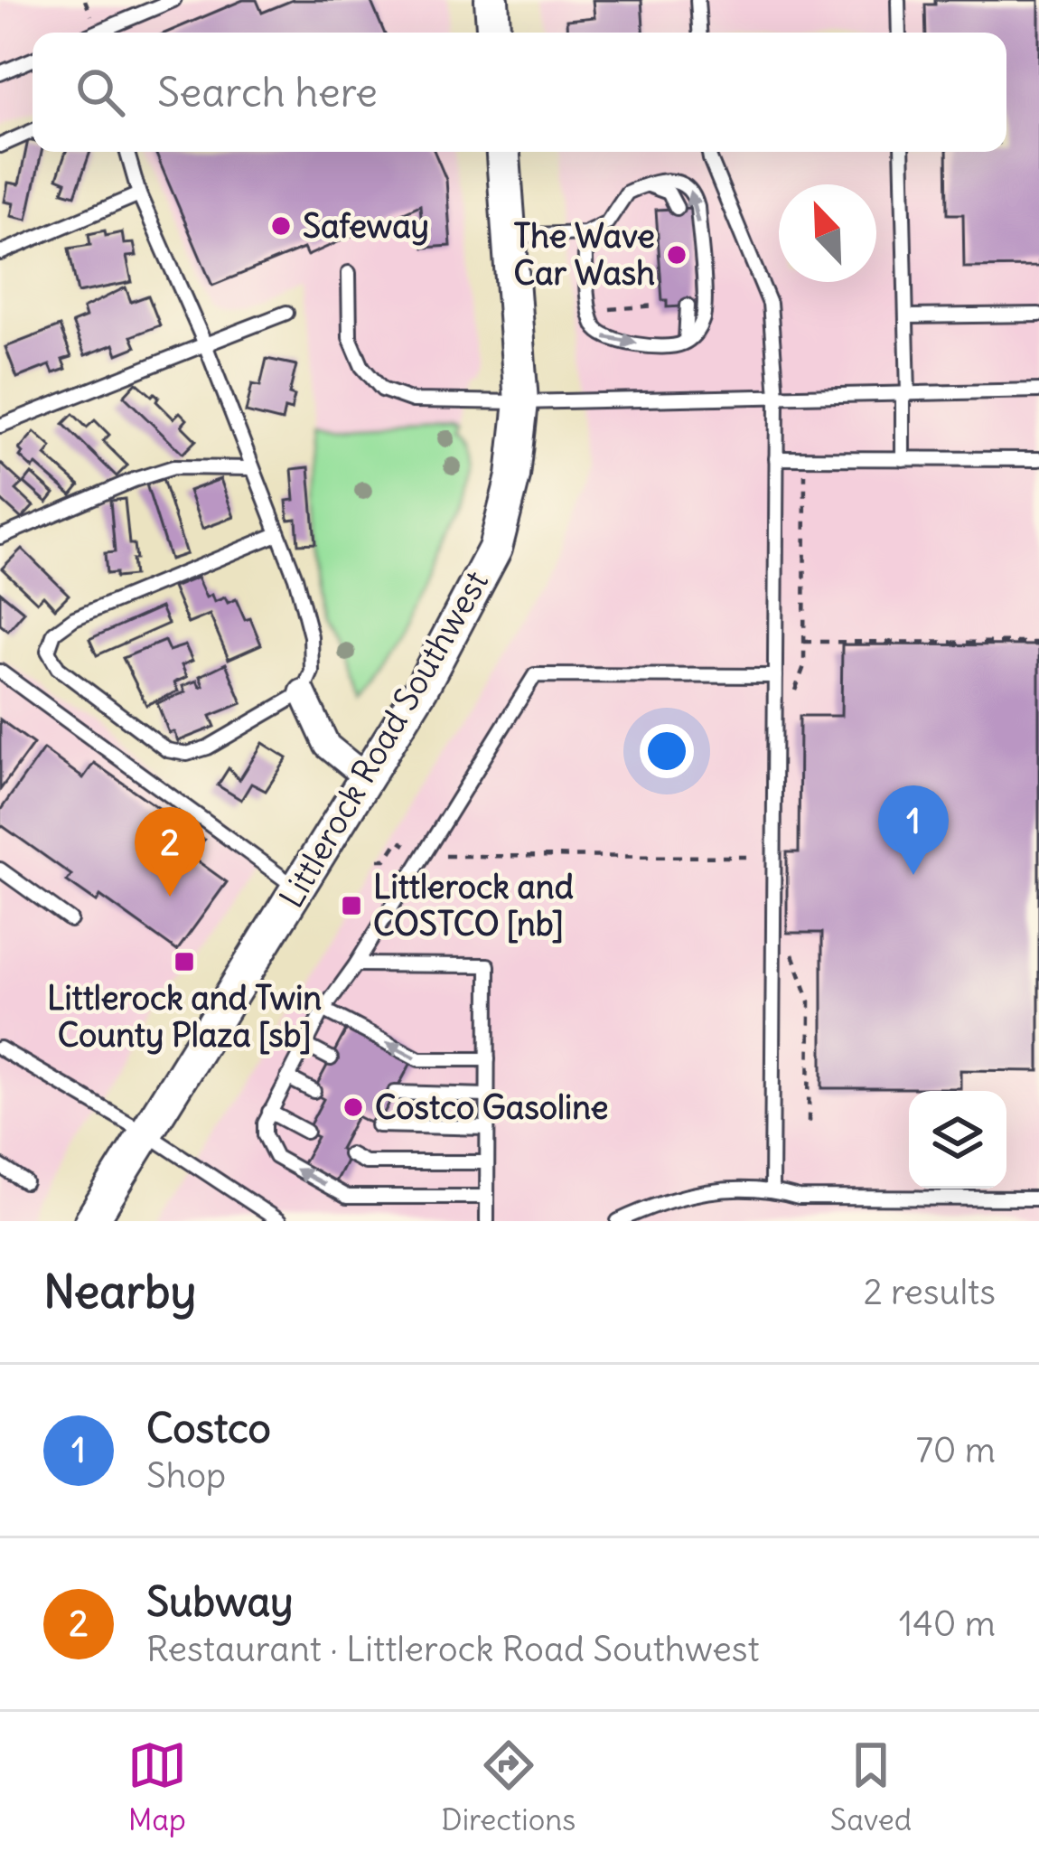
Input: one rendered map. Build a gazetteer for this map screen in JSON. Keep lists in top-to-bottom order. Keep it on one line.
{"streets":{"main road":["Littlerock Road Southwest"]},"places":{"other":["Safeway","The Wave Car Wash","Costco Gasoline"],"transit":["Littlerock and COSTCO [nb]","Littlerock and Twin County Plaza [sb]"]},"north":"top left","page":{"search":"Search here","pins":["1","2"],"heading":["Nearby","2 results"],"list":[{"mark":"1","name":"Costco","note":"Shop","value":"70 m"},{"mark":"2","name":"Subway","note":"Restaurant · Littlerock Road Southwest","value":"140 m"}],"nav":["Map","Directions","Saved"]}}
